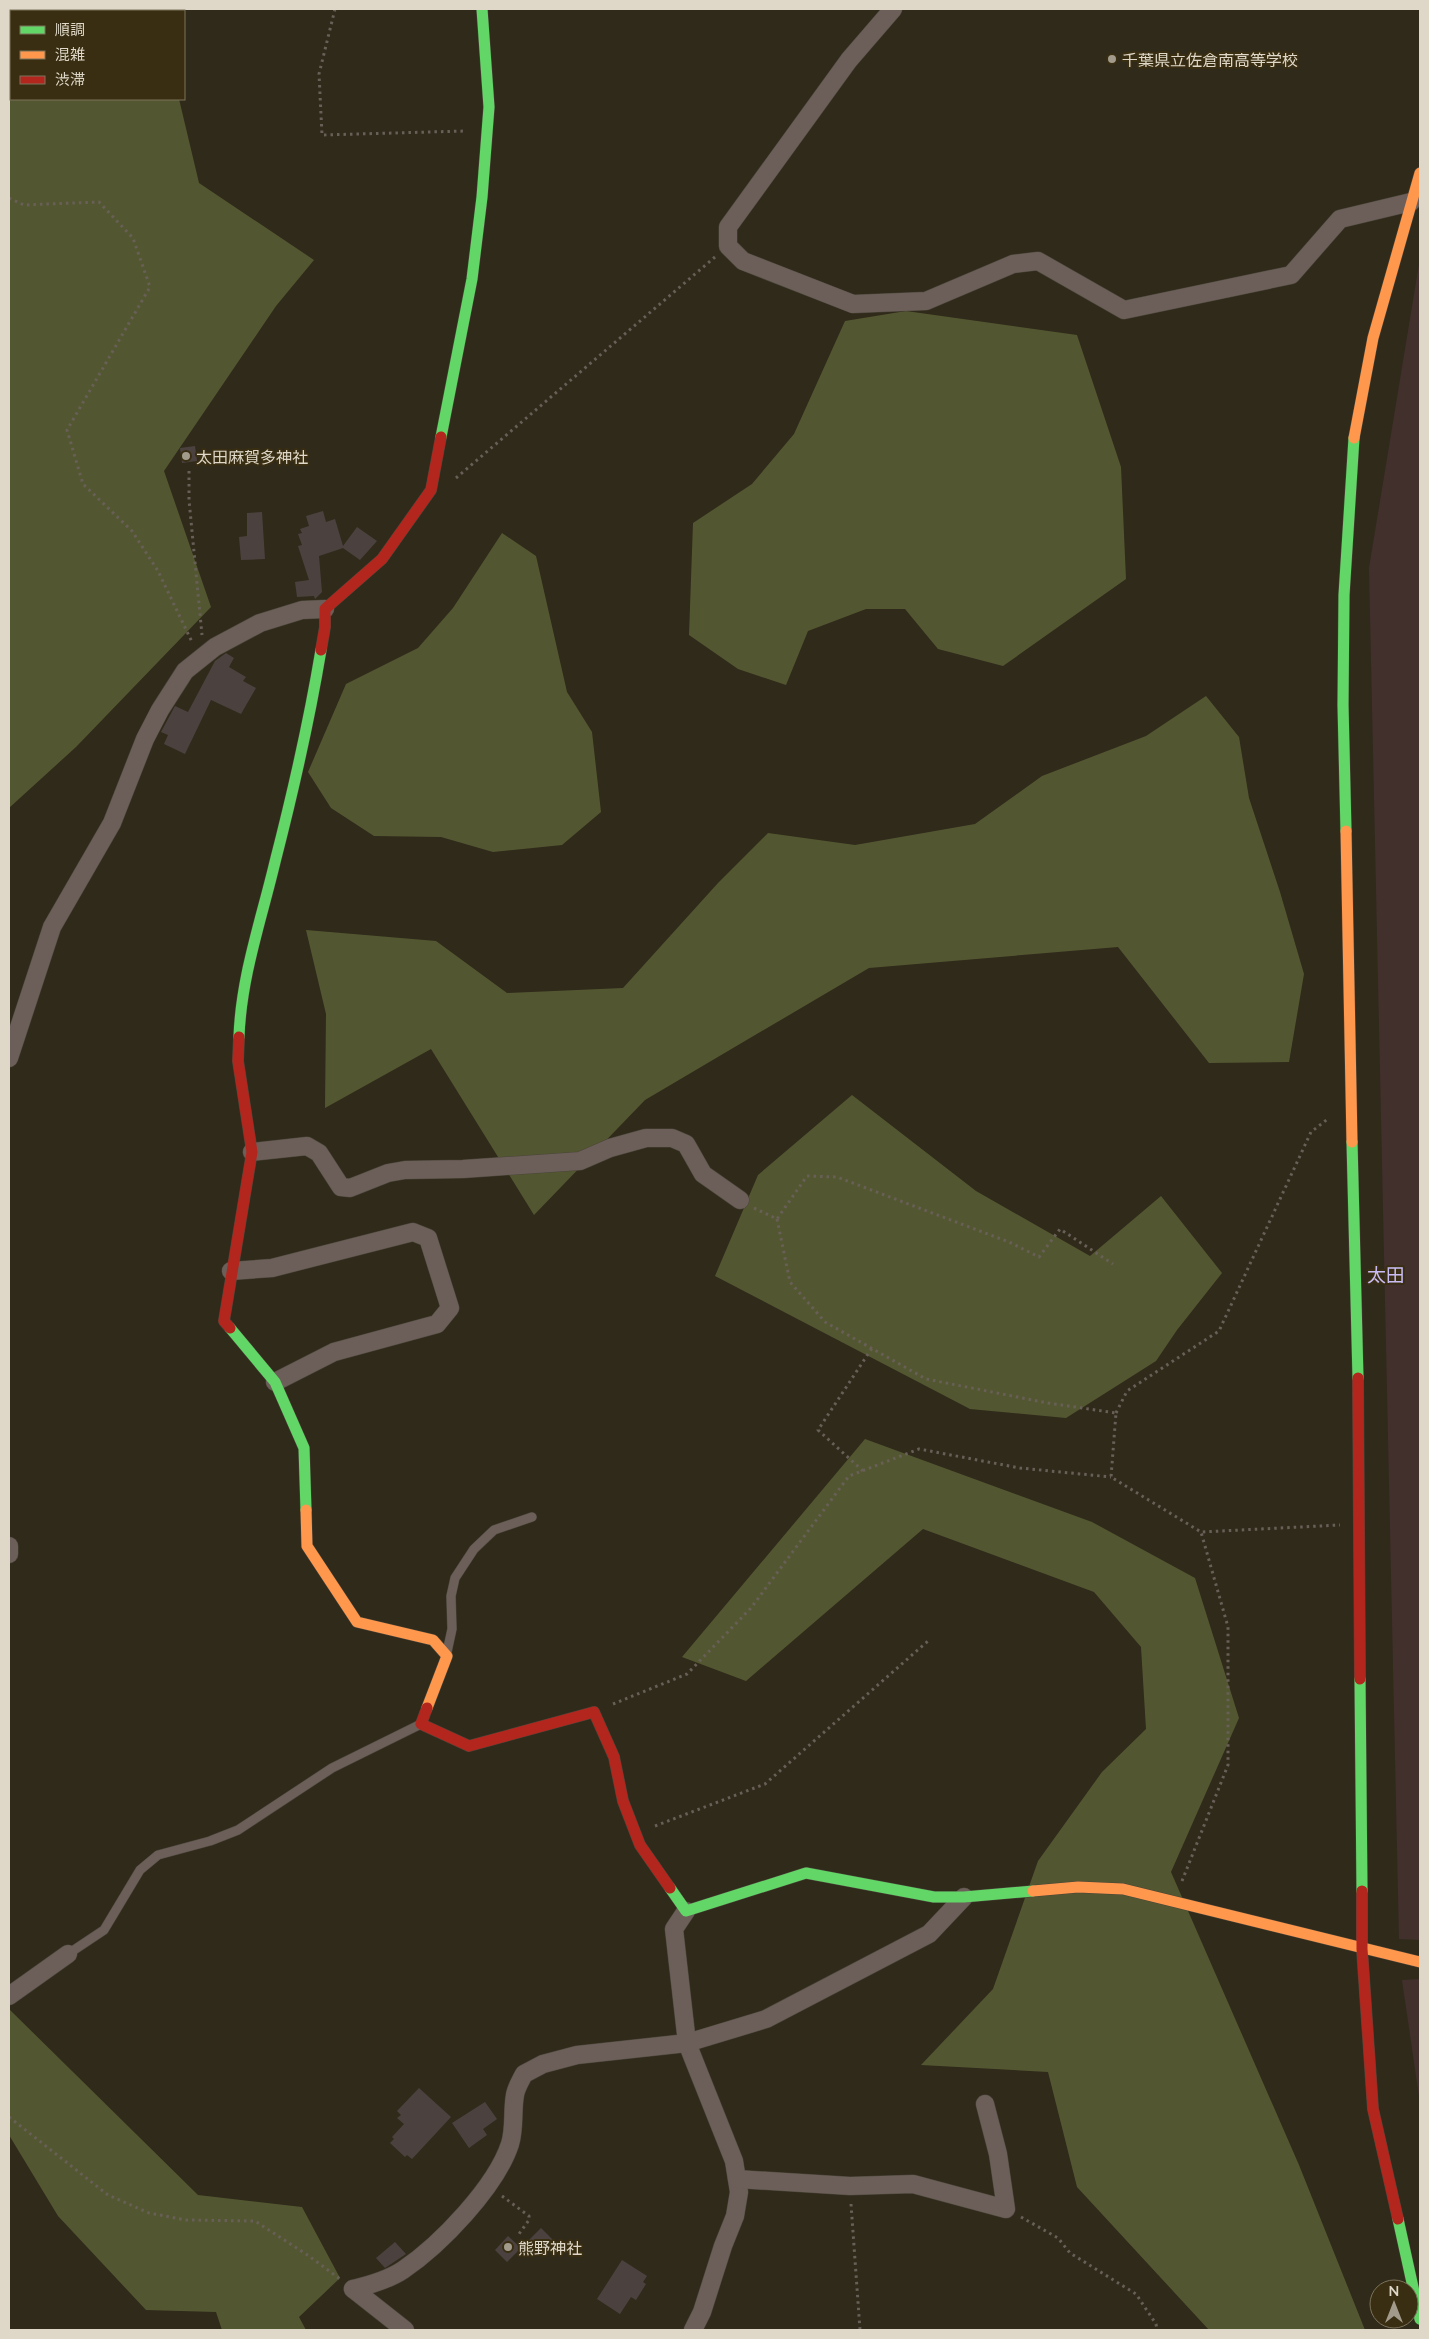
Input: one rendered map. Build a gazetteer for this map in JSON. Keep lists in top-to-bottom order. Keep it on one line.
{"districts":["太田"],"places":["千葉県立佐倉南高等学校","太田麻賀多神社","熊野神社"],"legend":["順調","混雑","渋滞"],"north":"top"}
